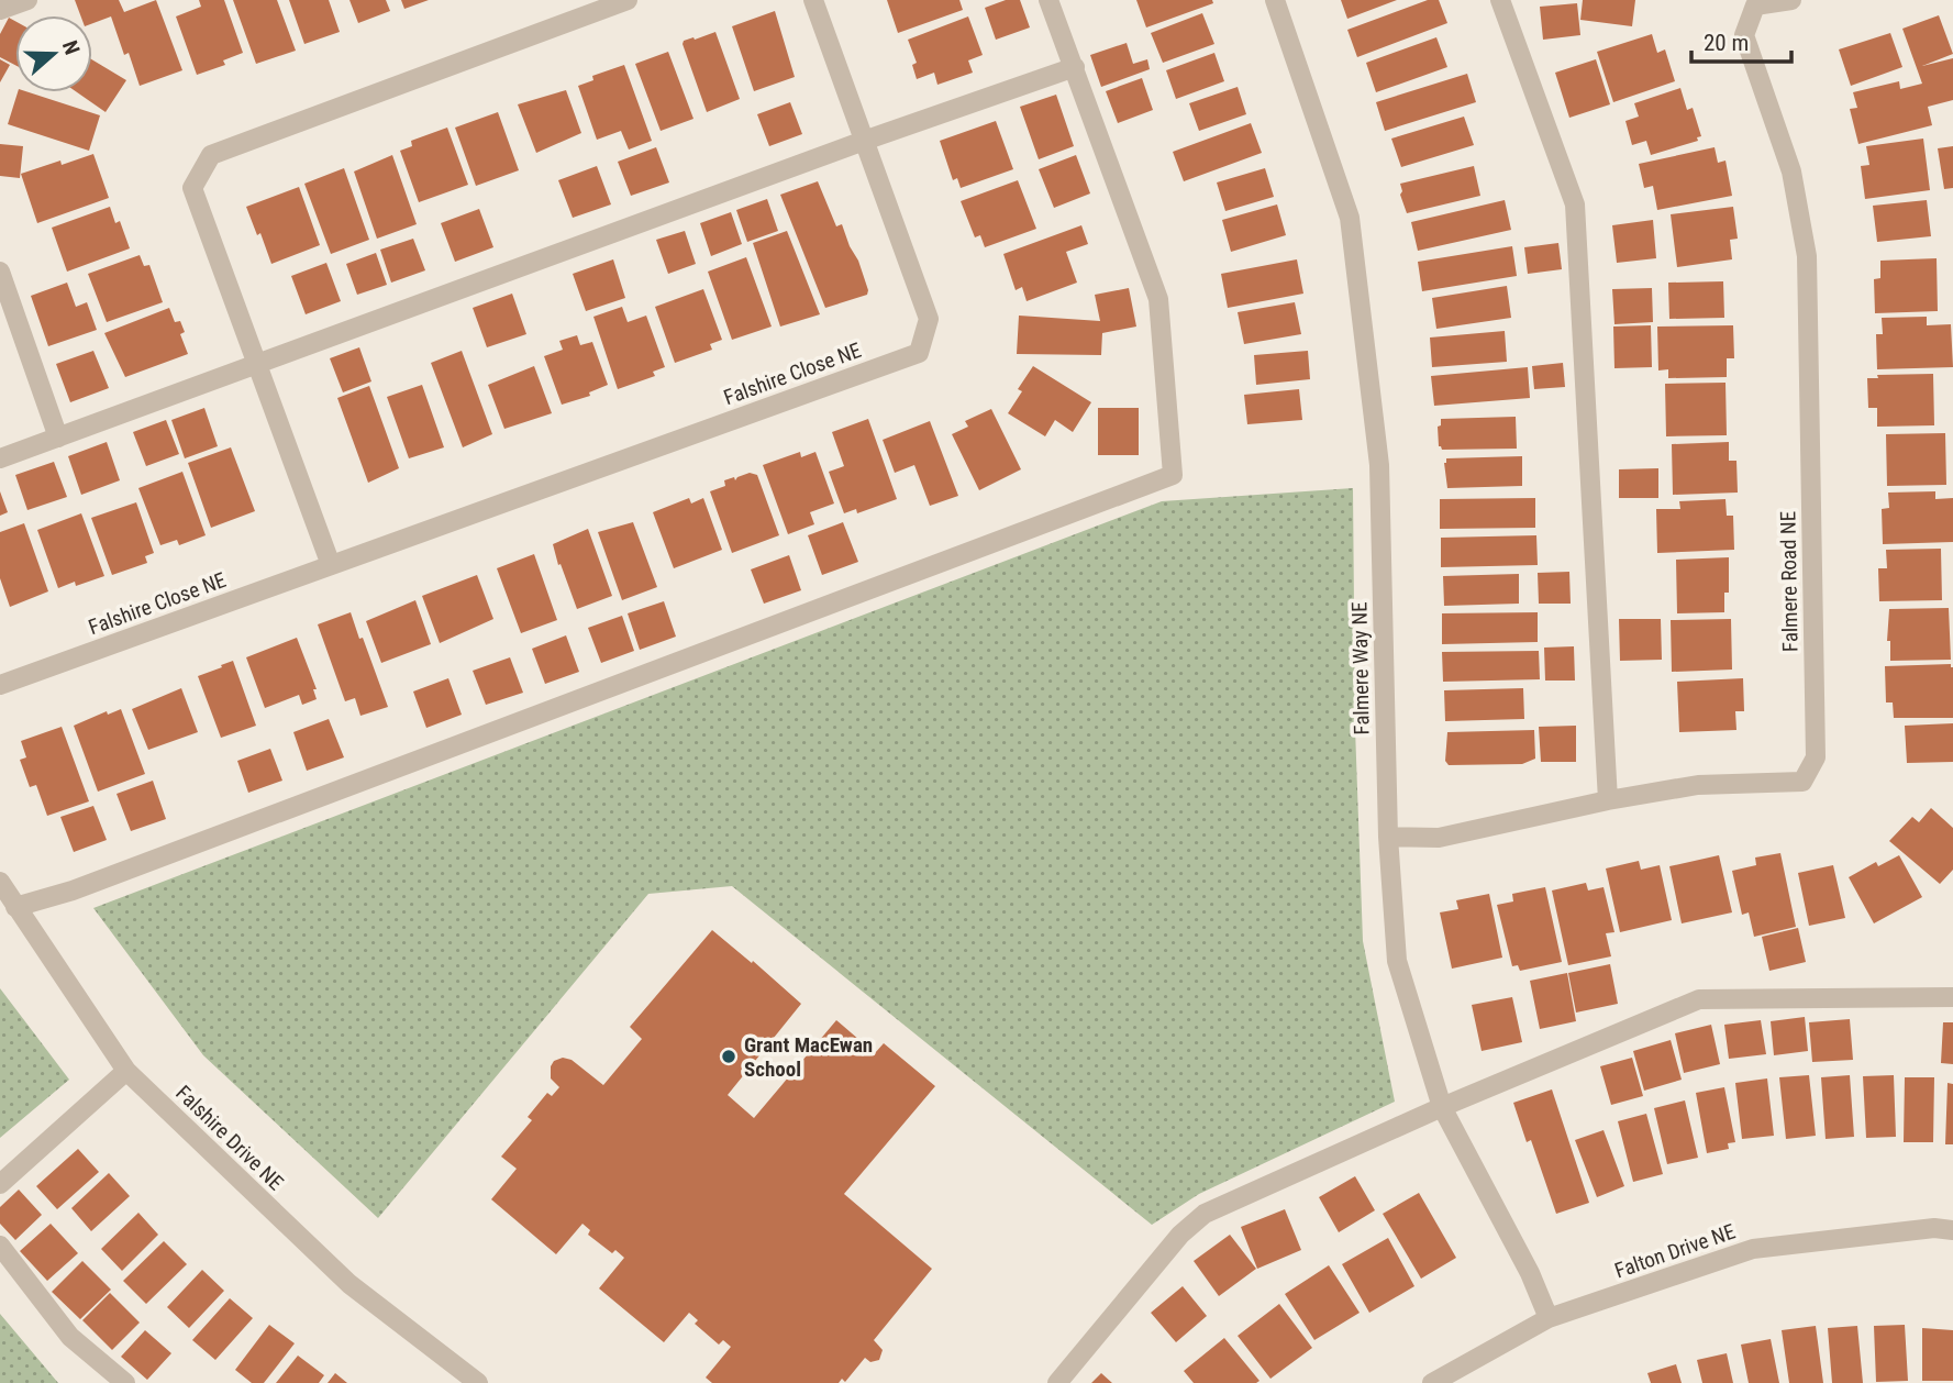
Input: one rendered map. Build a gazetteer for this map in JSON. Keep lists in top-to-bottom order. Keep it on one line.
{"streets":{"street":["Falshire Close NE","Falmere Road NE","Falmere Way NE","Falshire Drive NE","Falton Drive NE"]},"crossings":[["Falmere Road NE","Falmere Way NE"],["Falmere Way NE","Falton Drive NE"]],"places":["Grant MacEwan School"],"scale_bar":"20 m","north":"right"}
